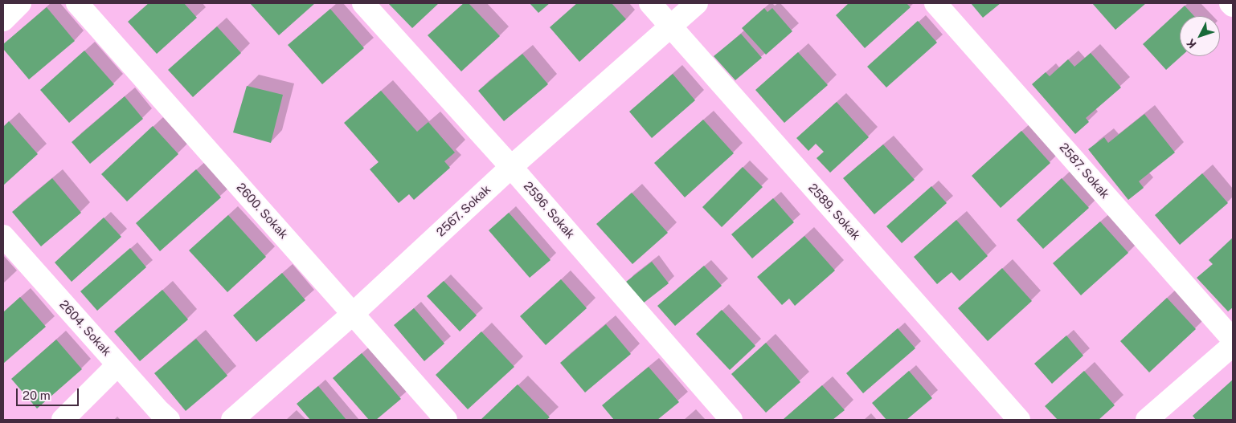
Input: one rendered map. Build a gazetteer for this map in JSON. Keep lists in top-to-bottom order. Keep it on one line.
{"streets":{"street":["2587. Sokak","2596. Sokak","2600. Sokak","2567. Sokak","2589. Sokak","2604. Sokak"]},"crossings":[["2596. Sokak","2567. Sokak"],["2600. Sokak","2567. Sokak"],["2567. Sokak","2589. Sokak"]],"scale_bar":"20 m","north":"bottom left"}
